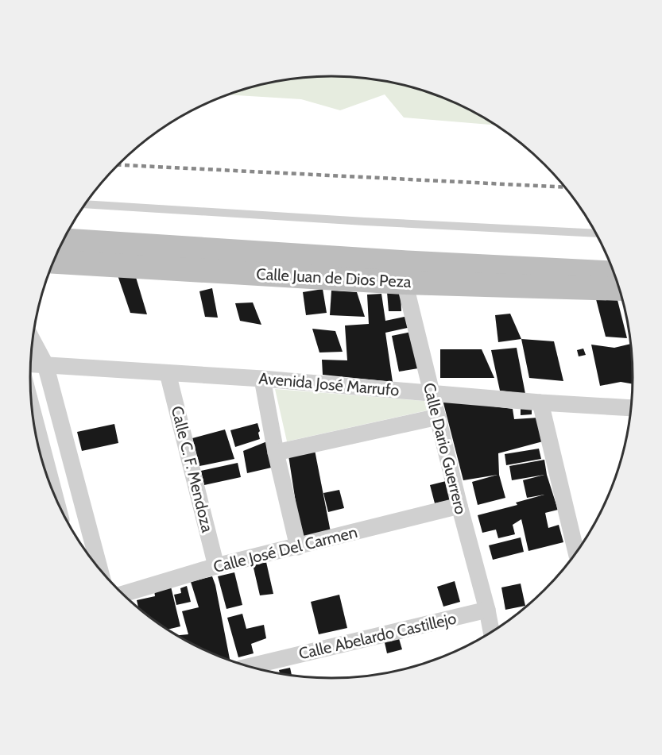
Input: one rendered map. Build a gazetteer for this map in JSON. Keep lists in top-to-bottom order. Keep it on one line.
{"streets":{"main road":["Calle Juan de Dios Peza"],"street":["Avenida José Marrufo","Calle Dario Guerrero","Calle C. F. Mendoza","Calle José Del Carmen","Calle Abelardo Castillejo"]},"crossings":[["Calle Juan de Dios Peza","Calle Dario Guerrero"],["Avenida José Marrufo","Calle Dario Guerrero"],["Avenida José Marrufo","Calle C. F. Mendoza"],["Calle Dario Guerrero","Calle José Del Carmen"],["Calle Dario Guerrero","Calle Abelardo Castillejo"],["Calle C. F. Mendoza","Calle José Del Carmen"]]}
